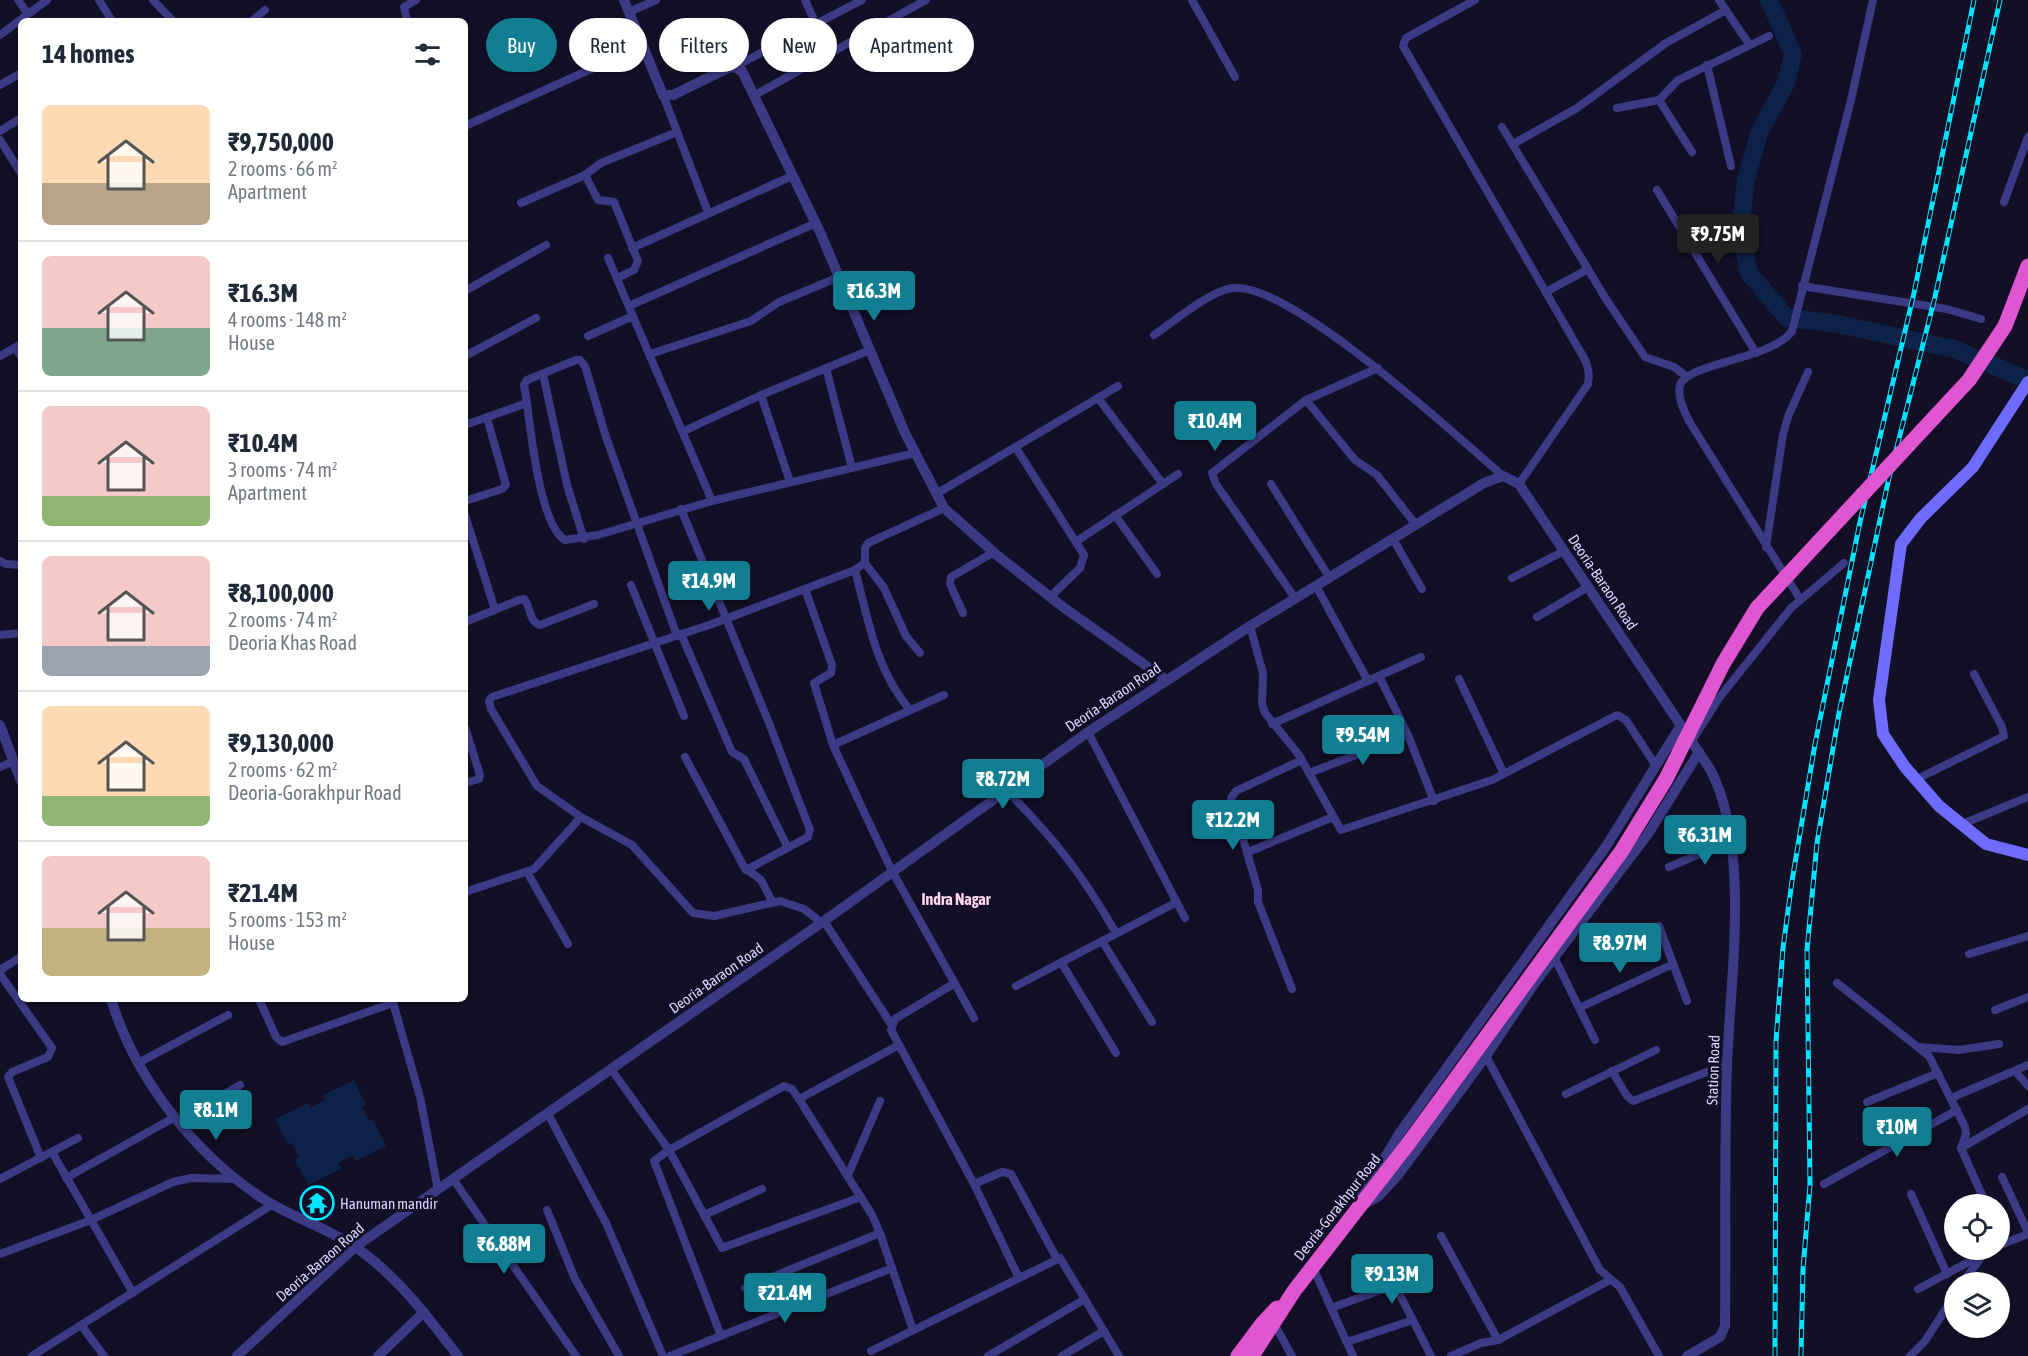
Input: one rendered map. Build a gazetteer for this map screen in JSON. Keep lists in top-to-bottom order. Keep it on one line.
{"streets":{"highway":["Deoria-Gorakhpur Road"],"street":["Deoria-Baraon Road","Station Road"]},"crossings":[["Deoria-Baraon Road","Station Road"]],"districts":["Indra Nagar"],"places":{"temple":["Hanuman mandir"]},"page":{"chip":["Buy","Rent","Filters","New","Apartment"],"heading":"14 homes","list":[{"name":"₹9,750,000","note":"2 rooms · 66 m² · Apartment"},{"name":"₹16.3M","note":"4 rooms · 148 m² · House"},{"name":"₹10.4M","note":"3 rooms · 74 m² · Apartment"},{"name":"₹8,100,000","note":"2 rooms · 74 m² · Deoria Khas Road"},{"name":"₹9,130,000","note":"2 rooms · 62 m² · Deoria-Gorakhpur Road"},{"name":"₹21.4M","note":"5 rooms · 153 m² · House"}],"price":["₹9.75M","₹16.3M","₹10.4M","₹14.9M","₹9.54M","₹8.72M","₹12.2M","₹6.31M","₹8.97M","₹8.1M","₹10M","₹6.88M","₹9.13M","₹21.4M"]}}
